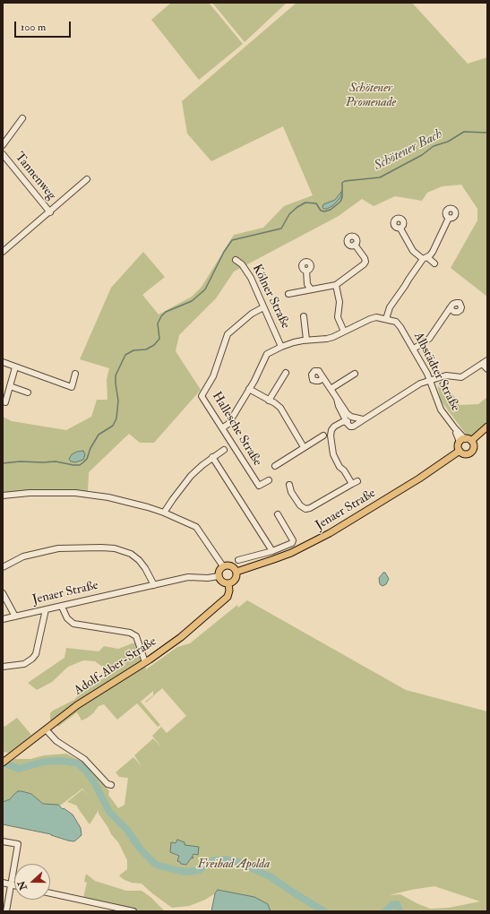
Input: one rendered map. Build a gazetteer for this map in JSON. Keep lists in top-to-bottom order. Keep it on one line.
{"streets":{"main road":["Jenaer Straße","Adolf-Aber-Straße"],"street":["Tannenweg","Kölner Straße","Albstädter Straße","Hallesche Straße"]},"crossings":[["Kölner Straße","Hallesche Straße"],["Albstädter Straße","Jenaer Straße"],["Jenaer Straße","Adolf-Aber-Straße"]],"water":["Schötener Bach"],"parks":["Schötener Promenade","Freibad Apolda"],"scale_bar":"100 m","north":"left"}
